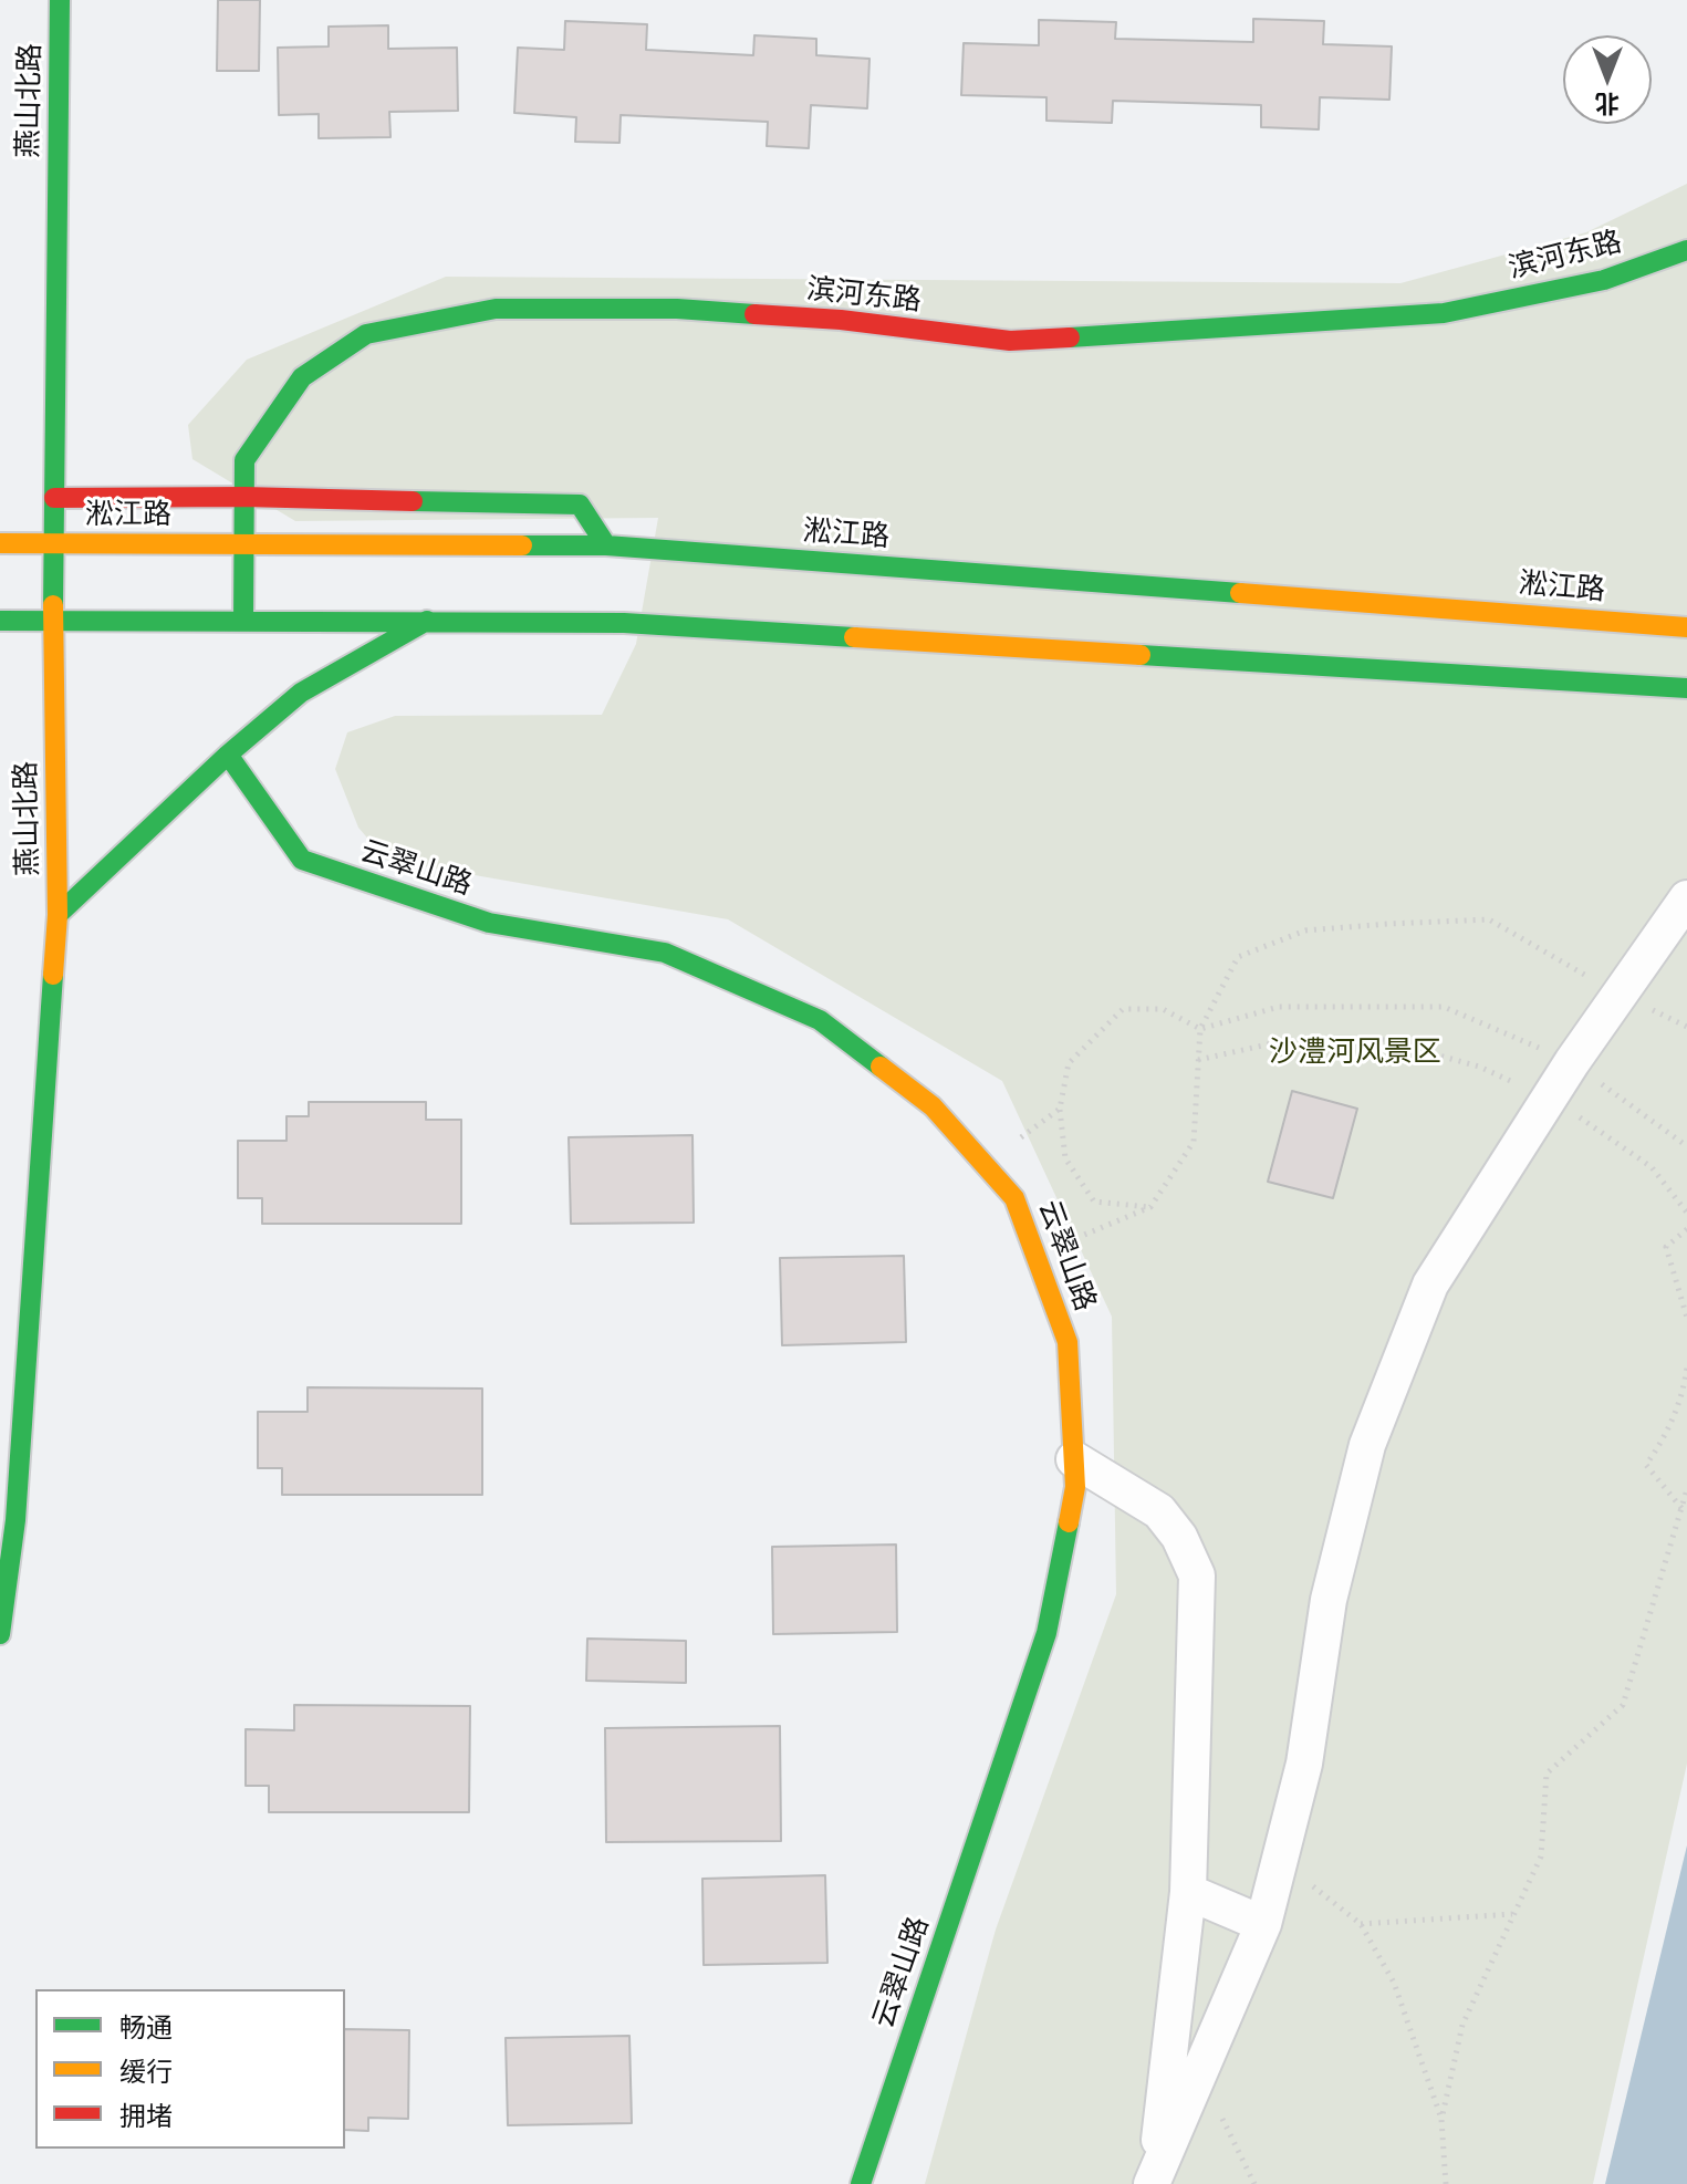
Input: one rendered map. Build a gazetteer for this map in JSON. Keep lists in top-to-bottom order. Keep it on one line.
{"streets":{"street":["燕山北路","滨河东路","淞江路","云翠山路"]},"crossings":[["燕山北路","淞江路"],["滨河东路","淞江路"]],"parks":["沙澧河风景区"],"legend":["畅通","缓行","拥堵"],"north":"bottom"}
